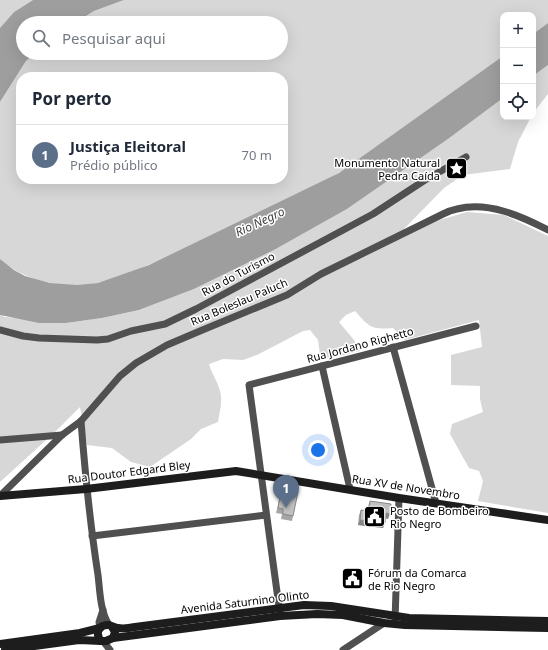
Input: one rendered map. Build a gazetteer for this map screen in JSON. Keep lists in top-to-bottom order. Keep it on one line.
{"streets":{"main road":["Rua Doutor Edgard Bley","Rua XV de Novembro","Avenida Saturnino Olinto"],"street":["Rua do Turismo","Rua Boleslau Paluch","Rua Jordano Righetto"]},"crossings":[["Rua Boleslau Paluch","Rua Doutor Edgard Bley"],["Rua Jordano Righetto","Rua Doutor Edgard Bley"],["Rua Jordano Righetto","Rua XV de Novembro"],["Rua Doutor Edgard Bley","Rua XV de Novembro"]],"water":["Rio Negro"],"places":{"place":["Monumento Natural Pedra Caída"],"public building":["Posto de Bombeiro Rio Negro","Fórum da Comarca de Rio Negro"]},"page":{"map_buttons":["+","−"],"search":"Pesquisar aqui","heading":"Por perto","list":[{"mark":"1","name":"Justiça Eleitoral","note":"Prédio público","value":"70 m"}],"pins":"1"}}
